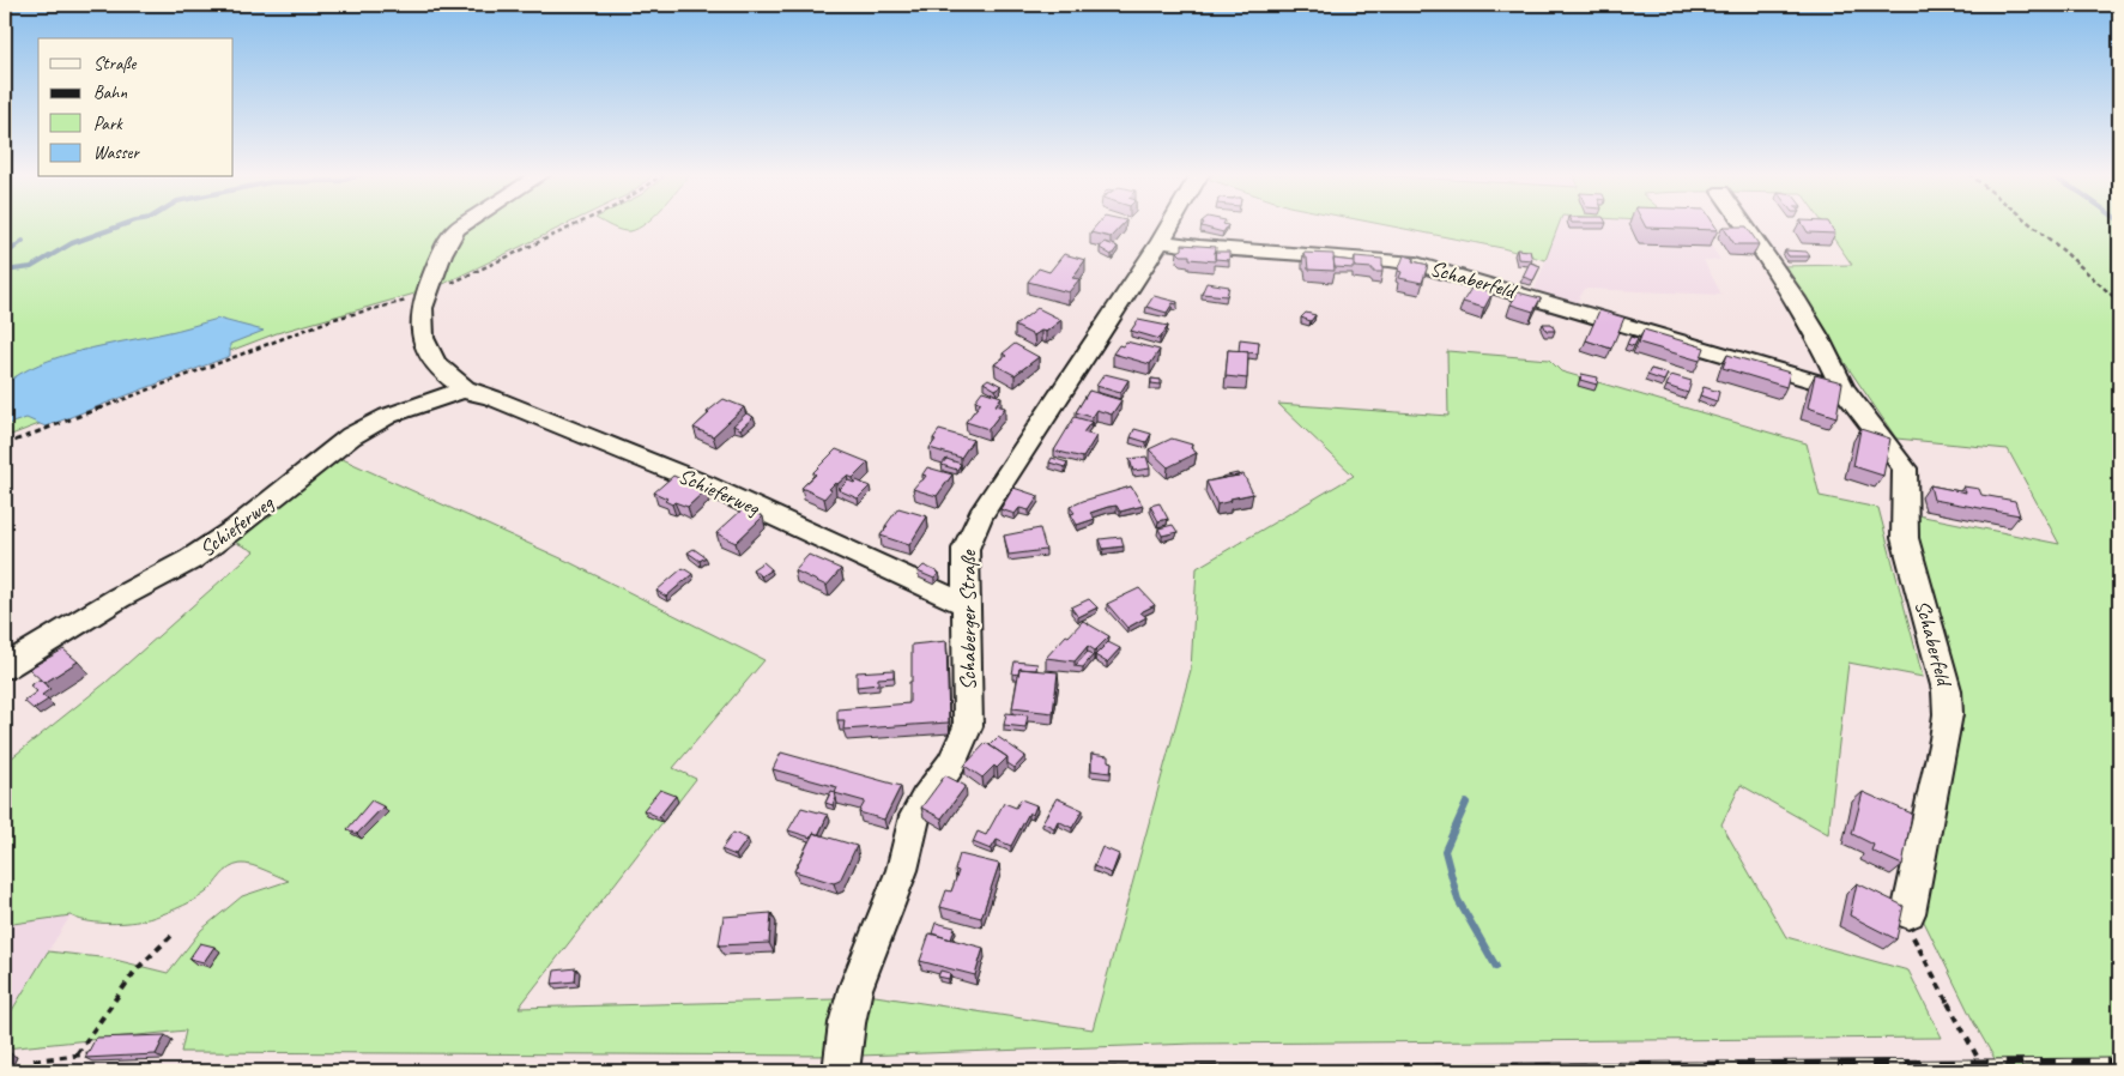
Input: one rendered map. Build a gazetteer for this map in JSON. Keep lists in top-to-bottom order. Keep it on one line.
{"streets":{"street":["Schaberfeld","Schieferweg","Schaberger Straße"]},"crossings":[["Schaberfeld","Schaberger Straße"],["Schieferweg","Schaberger Straße"]],"legend":["Straße","Bahn","Park","Wasser"]}
